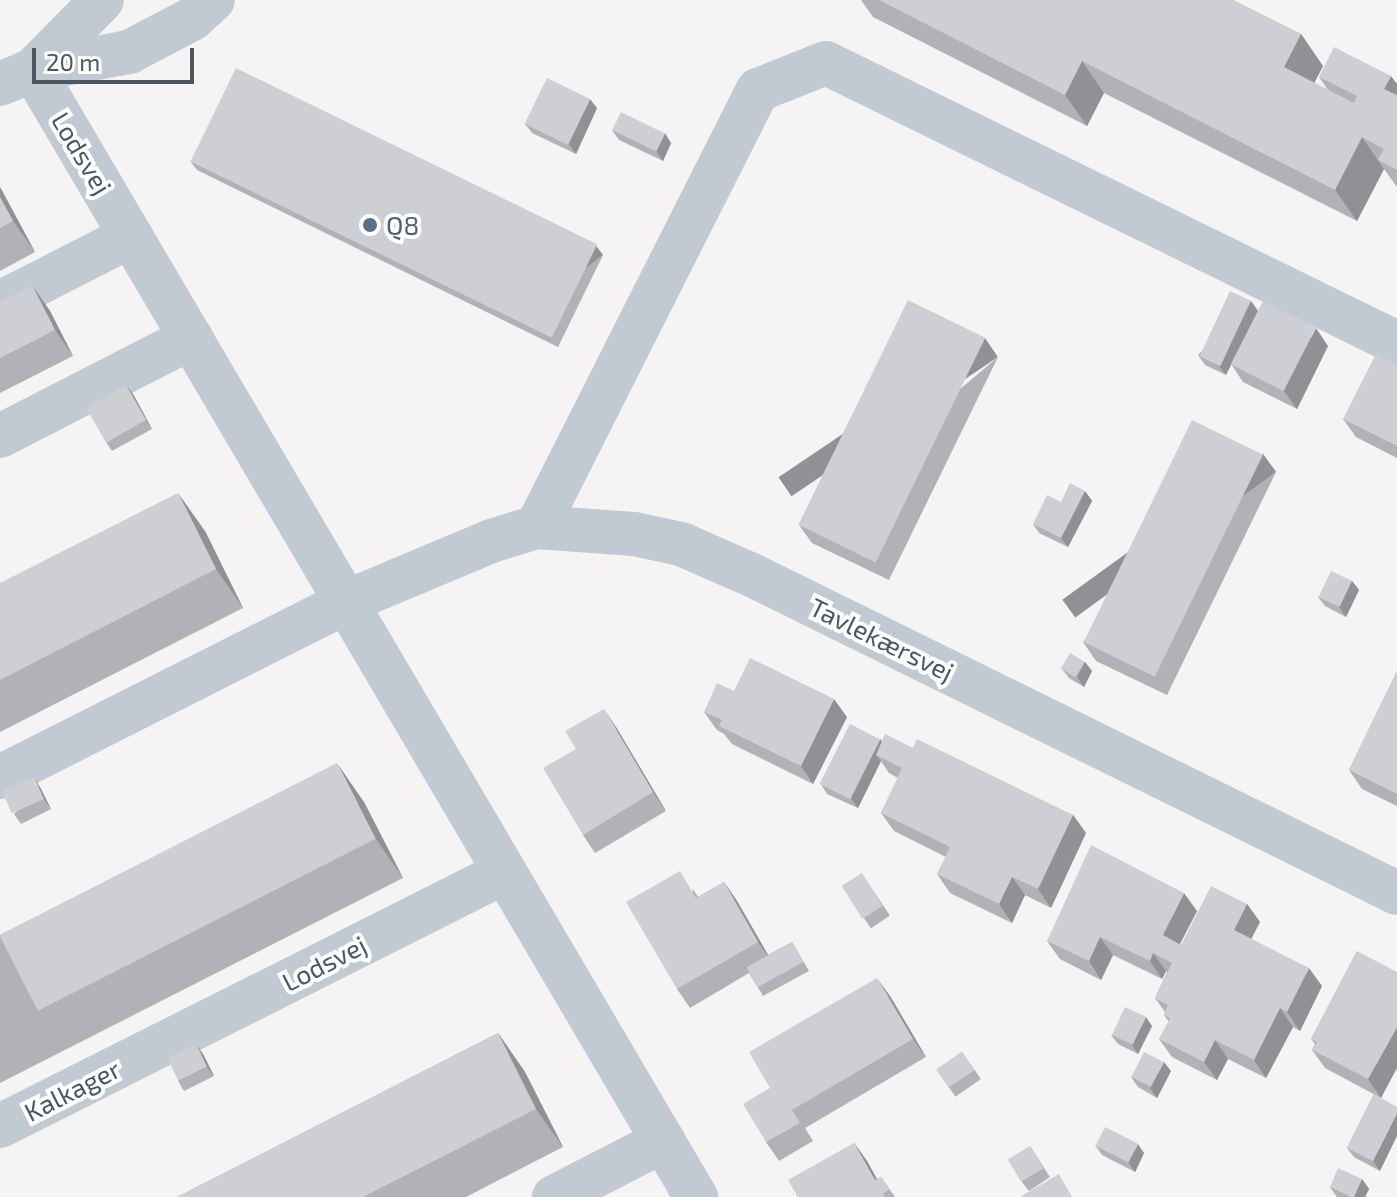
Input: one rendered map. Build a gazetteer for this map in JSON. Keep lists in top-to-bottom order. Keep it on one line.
{"streets":{"street":["Lodsvej","Tavlekærsvej","Kalkager"]},"crossings":[["Lodsvej","Tavlekærsvej"],["Lodsvej","Kalkager"]],"places":["Q8"],"scale_bar":"20 m"}
